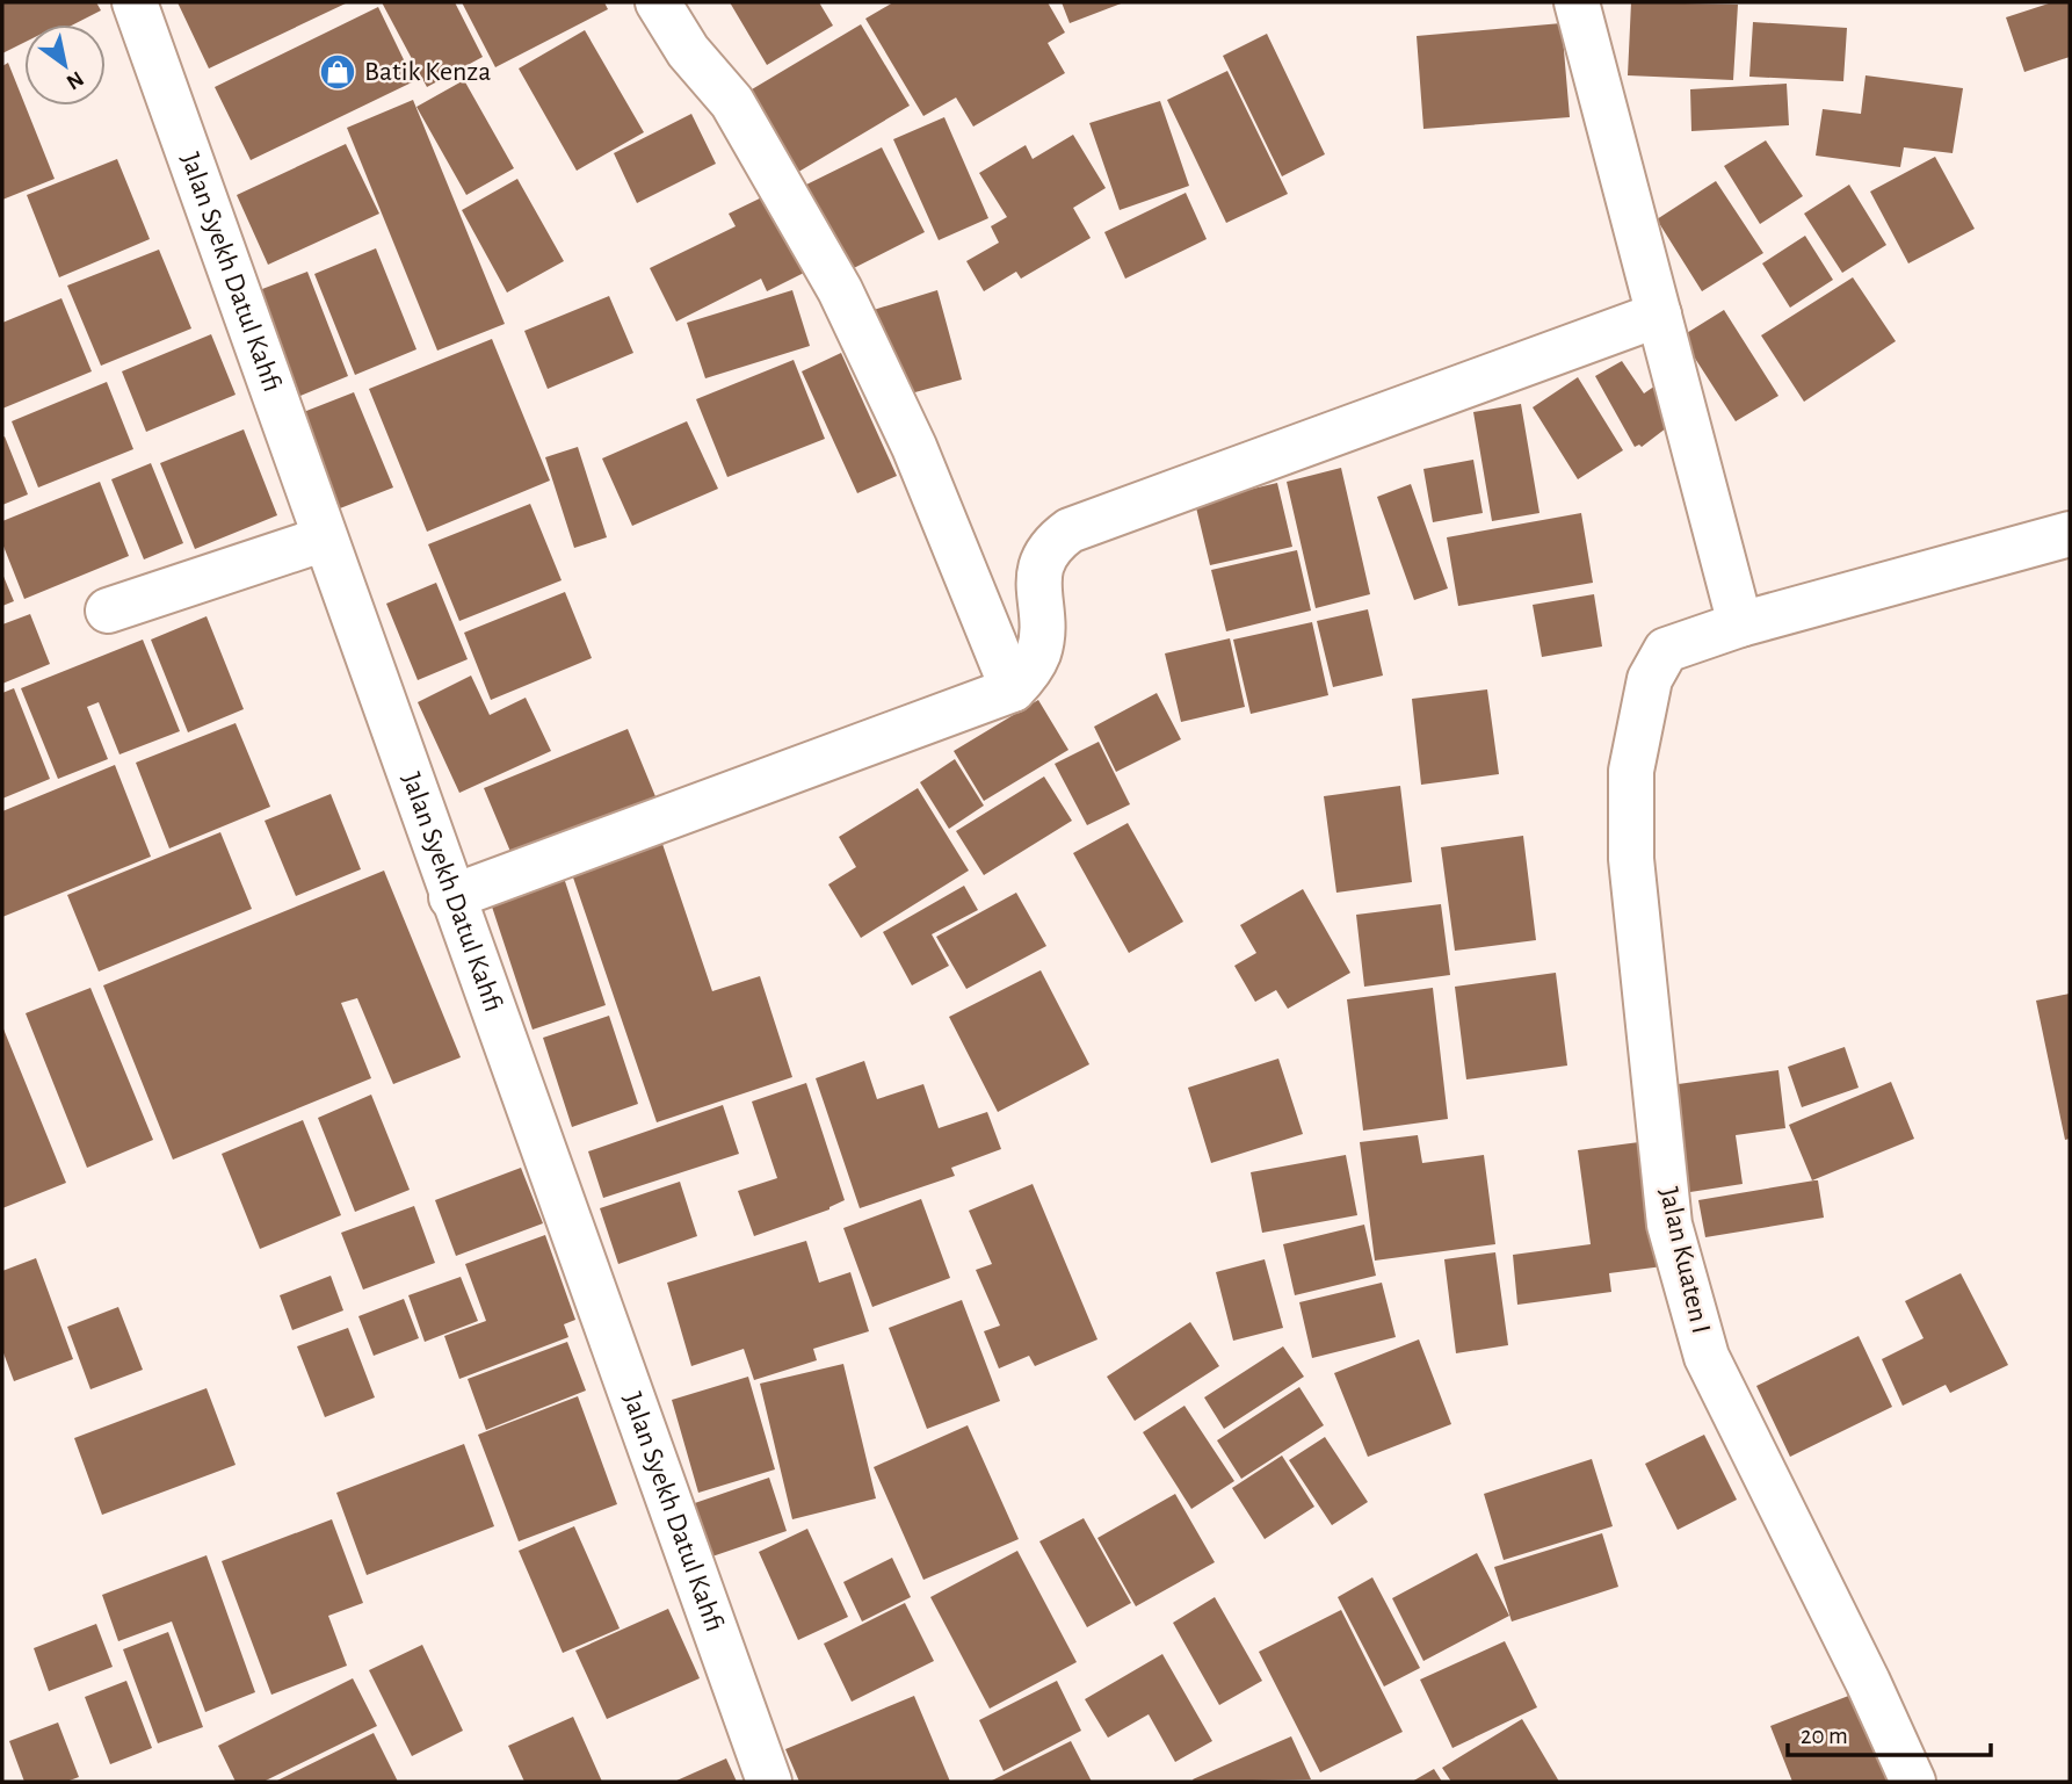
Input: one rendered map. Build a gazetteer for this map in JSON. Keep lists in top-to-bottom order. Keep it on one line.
{"streets":{"street":["Jalan Syekh Datul Kahfi","Jalan Kuaten I"]},"places":{"shop":["Batik Kenza"]},"scale_bar":"20 m","north":"bottom right"}
